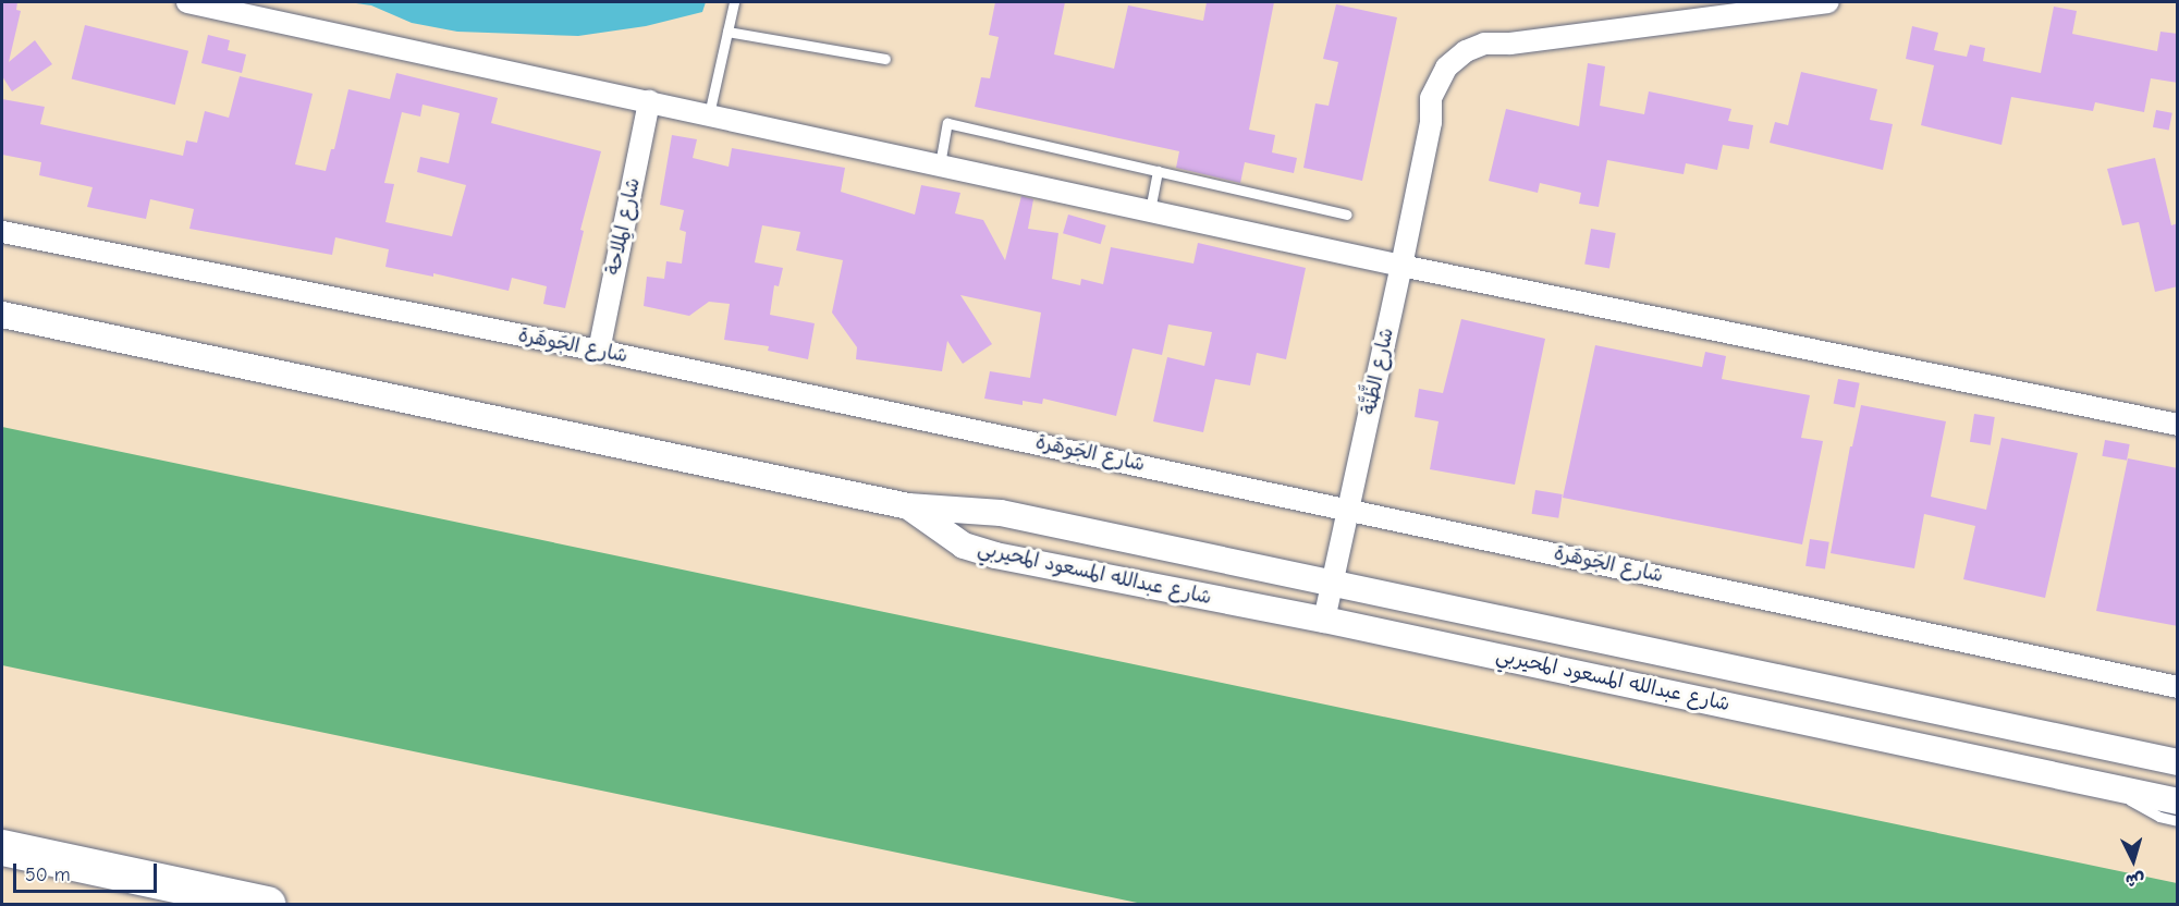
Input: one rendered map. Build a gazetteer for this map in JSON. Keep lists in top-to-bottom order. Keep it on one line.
{"streets":{"street":["شارع المِلاحة","شارع الجَوهَرة","شارع الظَّنَّة","شارع عبدالله المسعود المحيربي"]},"crossings":[["شارع المِلاحة","شارع الجَوهَرة"],["شارع الجَوهَرة","شارع الظَّنَّة"],["شارع الظَّنَّة","شارع عبدالله المسعود المحيربي"]],"scale_bar":"50 m","north":"bottom"}
